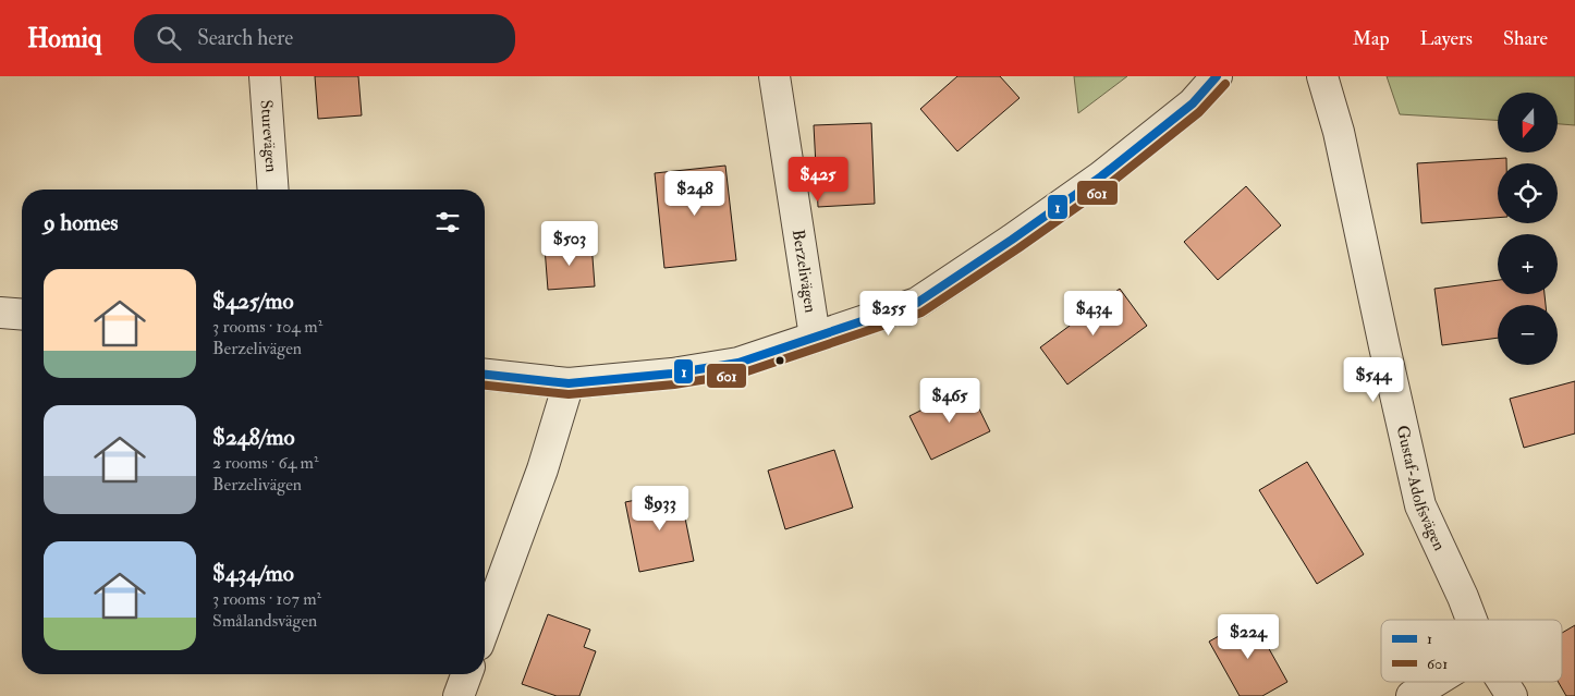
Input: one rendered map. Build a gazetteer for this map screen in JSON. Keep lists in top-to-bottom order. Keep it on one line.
{"streets":{"street":["Sturevägen","Berzelivägen","Gustaf-Adolfsvägen"]},"lines":["transit line 1","transit line 601"],"legend":["1","601"],"north":"bottom","page":{"header":"Homiq","search":"Search here","nav":["Map","Layers","Share"],"map_buttons":["+","−"],"price":["$425","$248","$503","$255","$434","$544","$465","$933","$224"],"heading":"9 homes","list":[{"name":"$425/mo","note":"3 rooms · 104 m² · Berzelivägen"},{"name":"$248/mo","note":"2 rooms · 64 m² · Berzelivägen"},{"name":"$434/mo","note":"3 rooms · 107 m² · Smålandsvägen"}]}}
